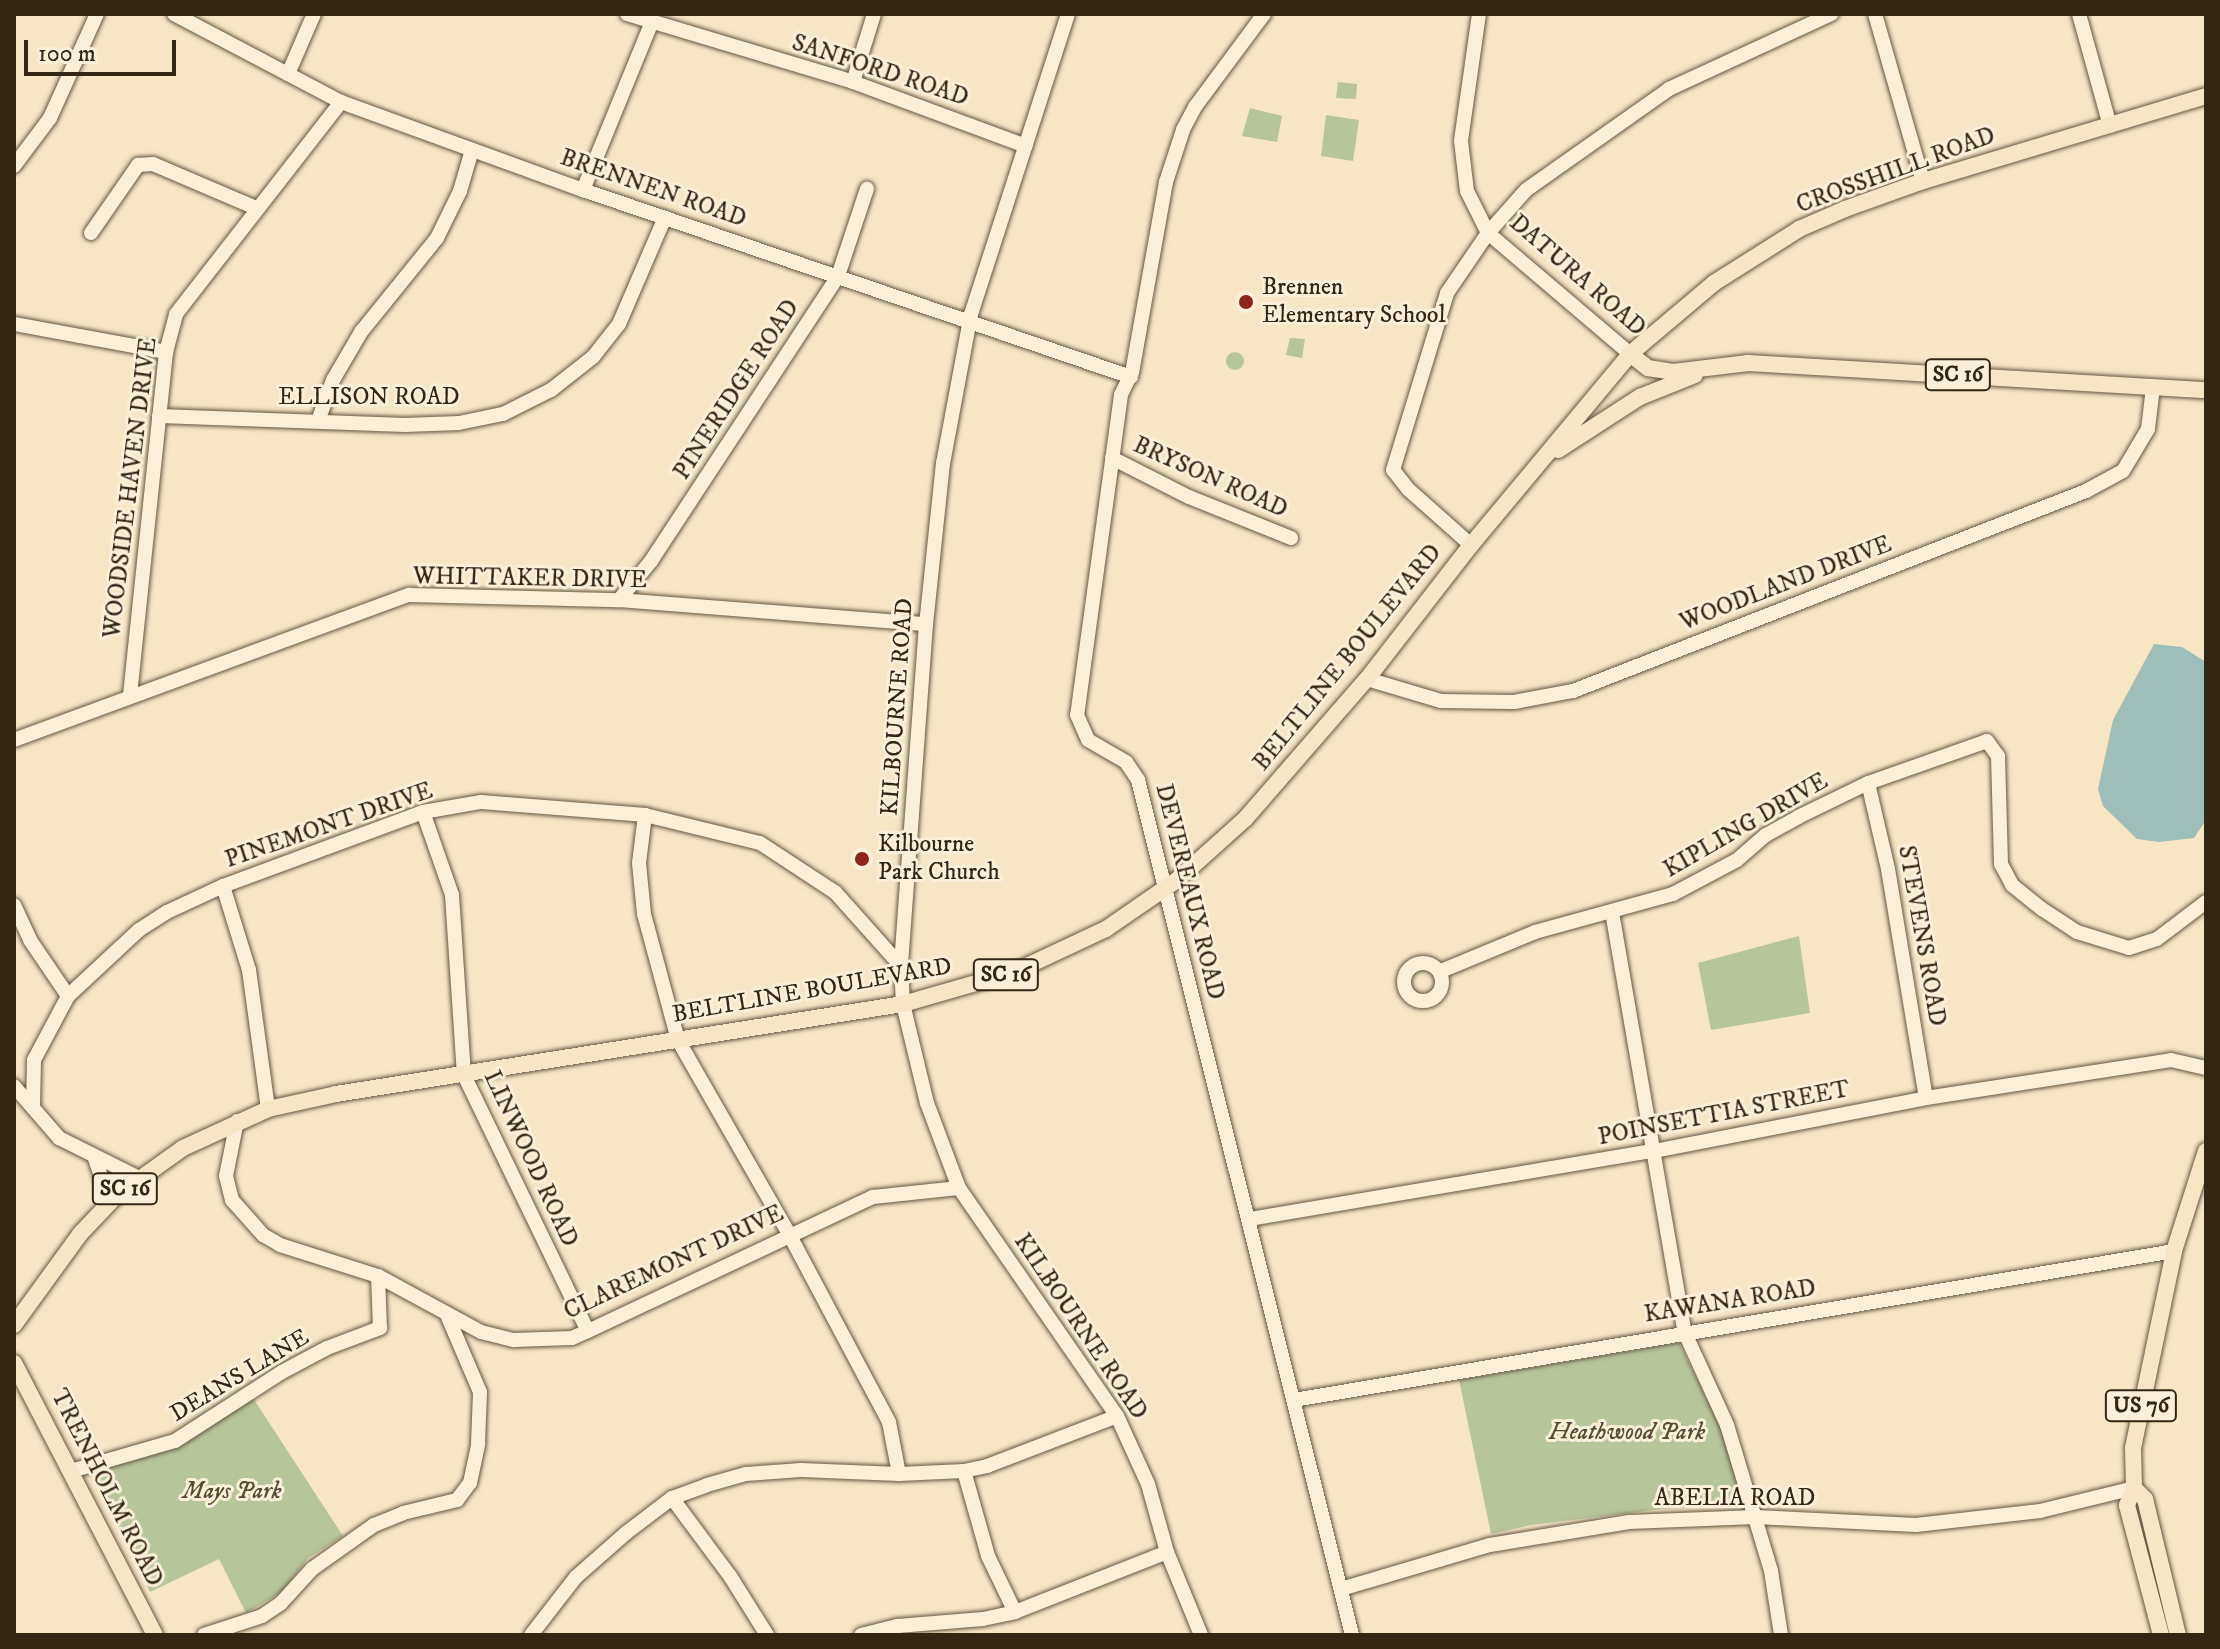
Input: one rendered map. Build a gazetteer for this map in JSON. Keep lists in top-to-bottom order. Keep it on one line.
{"streets":{"main road":["CROSSHILL ROAD","DATURA ROAD","SC 16","BELTLINE BOULEVARD","US 76","TRENHOLM ROAD"],"street":["SANFORD ROAD","BRENNEN ROAD","PINERIDGE ROAD","ELLISON ROAD","BRYSON ROAD","WOODSIDE HAVEN DRIVE","WHITTAKER DRIVE","WOODLAND DRIVE","KILBOURNE ROAD","PINEMONT DRIVE","KIPLING DRIVE","DEVEREAUX ROAD","STEVENS ROAD","POINSETTIA STREET","LINWOOD ROAD","CLAREMONT DRIVE","KAWANA ROAD","DEANS LANE","ABELIA ROAD"]},"crossings":[["SANFORD ROAD","KILBOURNE ROAD"],["CROSSHILL ROAD","DATURA ROAD"],["CROSSHILL ROAD","SC 16"],["CROSSHILL ROAD","BELTLINE BOULEVARD"],["BRENNEN ROAD","PINERIDGE ROAD"],["BRENNEN ROAD","ELLISON ROAD"],["BRENNEN ROAD","WOODSIDE HAVEN DRIVE"],["BRENNEN ROAD","KILBOURNE ROAD"],["BRENNEN ROAD","DEVEREAUX ROAD"],["DATURA ROAD","SC 16"],["SC 16","WOODLAND DRIVE"],["SC 16","BELTLINE BOULEVARD"],["PINERIDGE ROAD","WHITTAKER DRIVE"],["ELLISON ROAD","WOODSIDE HAVEN DRIVE"],["BRYSON ROAD","DEVEREAUX ROAD"],["WOODSIDE HAVEN DRIVE","WHITTAKER DRIVE"],["WHITTAKER DRIVE","KILBOURNE ROAD"],["WOODLAND DRIVE","BELTLINE BOULEVARD"],["BELTLINE BOULEVARD","KILBOURNE ROAD"],["BELTLINE BOULEVARD","DEVEREAUX ROAD"],["BELTLINE BOULEVARD","LINWOOD ROAD"],["BELTLINE BOULEVARD","CLAREMONT DRIVE"],["KILBOURNE ROAD","PINEMONT DRIVE"],["KILBOURNE ROAD","CLAREMONT DRIVE"],["PINEMONT DRIVE","LINWOOD ROAD"],["KIPLING DRIVE","STEVENS ROAD"],["DEVEREAUX ROAD","POINSETTIA STREET"],["DEVEREAUX ROAD","KAWANA ROAD"],["DEVEREAUX ROAD","ABELIA ROAD"],["STEVENS ROAD","POINSETTIA STREET"],["LINWOOD ROAD","CLAREMONT DRIVE"],["CLAREMONT DRIVE","DEANS LANE"],["KAWANA ROAD","US 76"],["DEANS LANE","TRENHOLM ROAD"],["US 76","ABELIA ROAD"]],"parks":["Heathwood Park","Mays Park"],"places":["Brennen Elementary School","Kilbourne Park Church"],"scale_bar":"100 m"}
